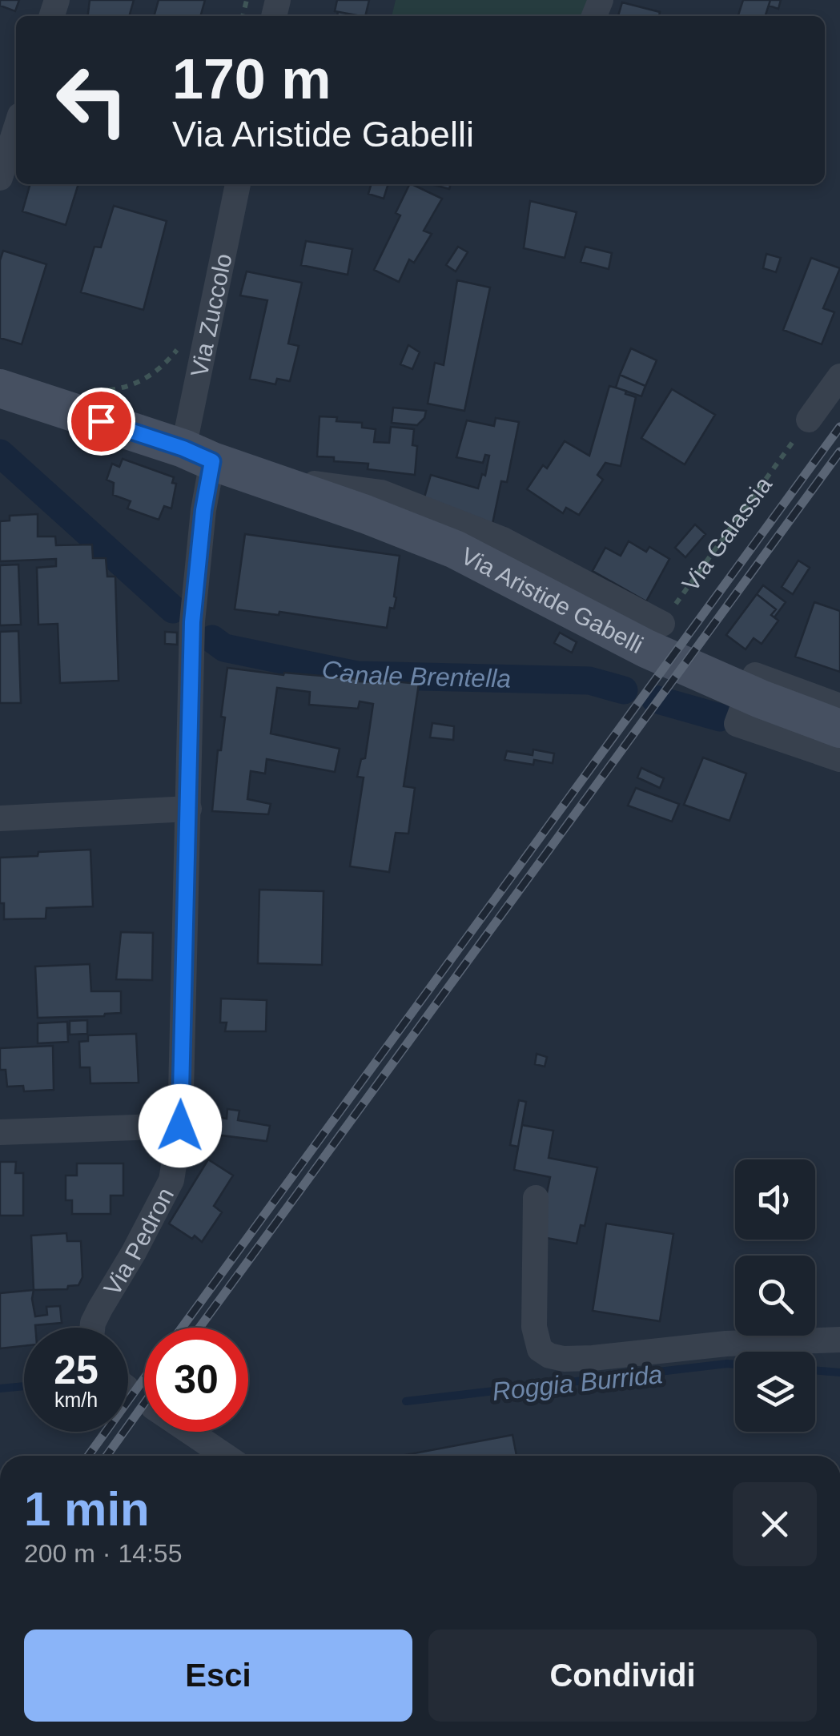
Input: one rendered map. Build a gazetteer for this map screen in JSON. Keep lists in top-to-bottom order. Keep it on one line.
{"streets":{"main road":["Via Aristide Gabelli"],"street":["Via Zuccolo","Via Pedron"],"path":["Via Galassia"]},"crossings":[["Via Zuccolo","Via Aristide Gabelli"],["Via Zuccolo","Via Pedron"],["Via Galassia","Via Aristide Gabelli"],["Via Aristide Gabelli","Via Pedron"]],"water":["Canale Brentella","Roggia Burrida"],"page":{"turn":["170 m","Via Aristide Gabelli"],"speed":"25 km/h","limit":"30","heading":["1 min","200 m · 14:55"],"buttons":["Esci","Condividi"]}}
